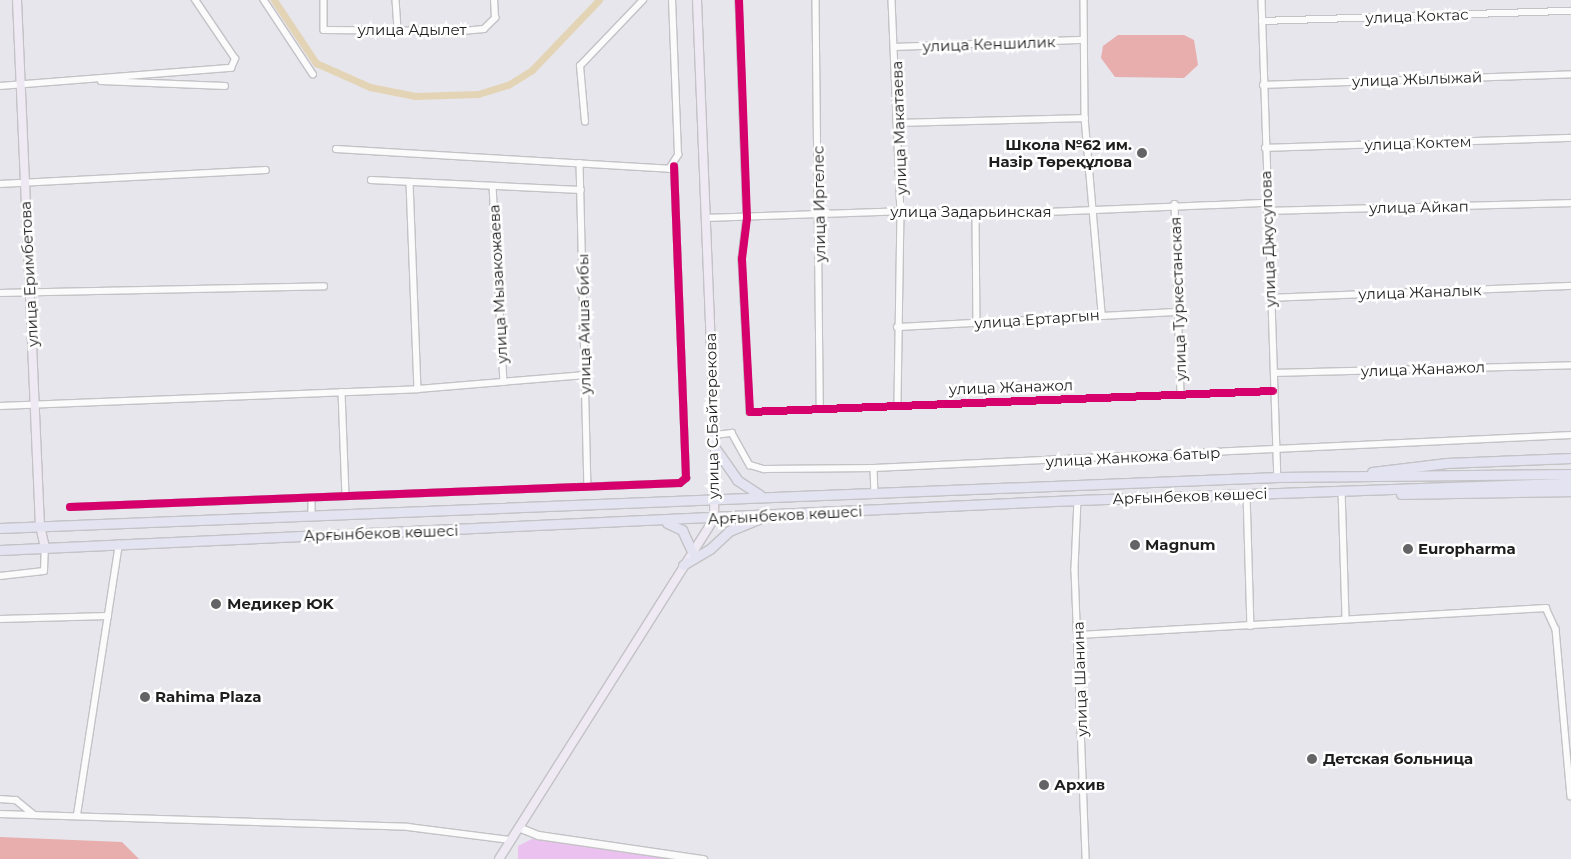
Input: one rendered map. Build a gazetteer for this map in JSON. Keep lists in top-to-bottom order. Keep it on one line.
{"streets":{"main road":["улица Еримбетова","улица С.Байтерекова","Арғынбеков көшесі"],"street":["улица Коктас","улица Адылет","улица Кеншилик","улица Жылыжай","улица Макатаева","улица Коктем","улица Иргелес","улица Айкап","улица Задарьинская","улица Джусупова","улица Мызакожаева","улица Жаналык","улица Туркестанская","улица Ертаргын","улица Айша бибы","улица Жанажол","улица Жанкожа батыр","улица Шанина"]},"crossings":[["улица Коктас","улица Джусупова"],["улица Кеншилик","улица Макатаева"],["улица Жылыжай","улица Джусупова"],["улица Макатаева","улица Задарьинская"],["улица Макатаева","улица Ертаргын"],["улица Макатаева","улица Жанажол"],["улица Коктем","улица Джусупова"],["улица Иргелес","улица Задарьинская"],["улица Иргелес","улица Жанажол"],["улица Айкап","улица Джусупова"],["улица Задарьинская","улица Джусупова"],["улица Задарьинская","улица Туркестанская"],["улица Задарьинская","улица Жанажол"],["улица Задарьинская","улица С.Байтерекова"],["улица Джусупова","улица Жаналык"],["улица Джусупова","улица Жанажол"],["улица Джусупова","улица Жанкожа батыр"],["улица Джусупова","Арғынбеков көшесі"],["улица Еримбетова","Арғынбеков көшесі"],["улица Туркестанская","улица Ертаргын"],["улица Туркестанская","улица Жанажол"],["улица С.Байтерекова","улица Жанкожа батыр"],["улица С.Байтерекова","Арғынбеков көшесі"],["Арғынбеков көшесі","улица Шанина"]],"places":["Школа №62 им. Назір Төреқұлова","Magnum","Europharma","Медикер ЮK","Rahima Plaza","Детская больница","Архив"]}
